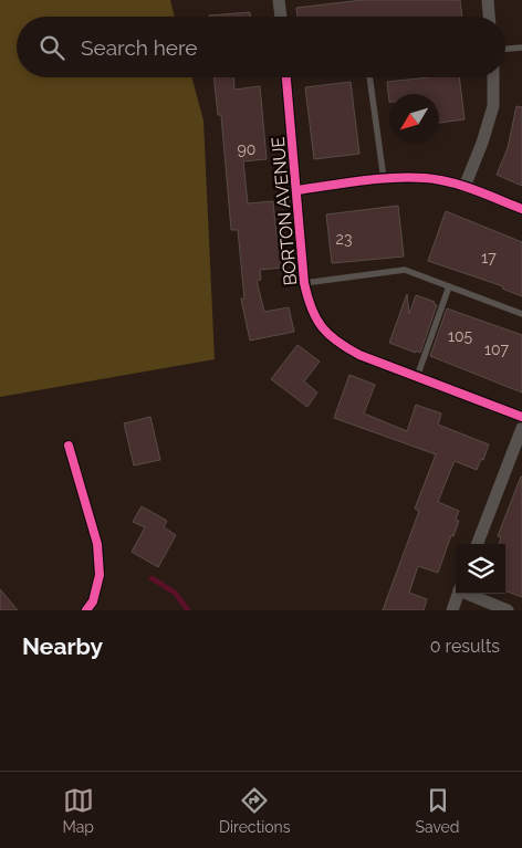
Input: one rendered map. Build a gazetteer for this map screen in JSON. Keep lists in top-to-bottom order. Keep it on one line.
{"streets":{"street":["BORTON AVENUE"]},"house_numbers":["90","23","17","105","107"],"north":"bottom left","page":{"search":"Search here","heading":["Nearby","0 results"],"nav":["Map","Directions","Saved"]}}
